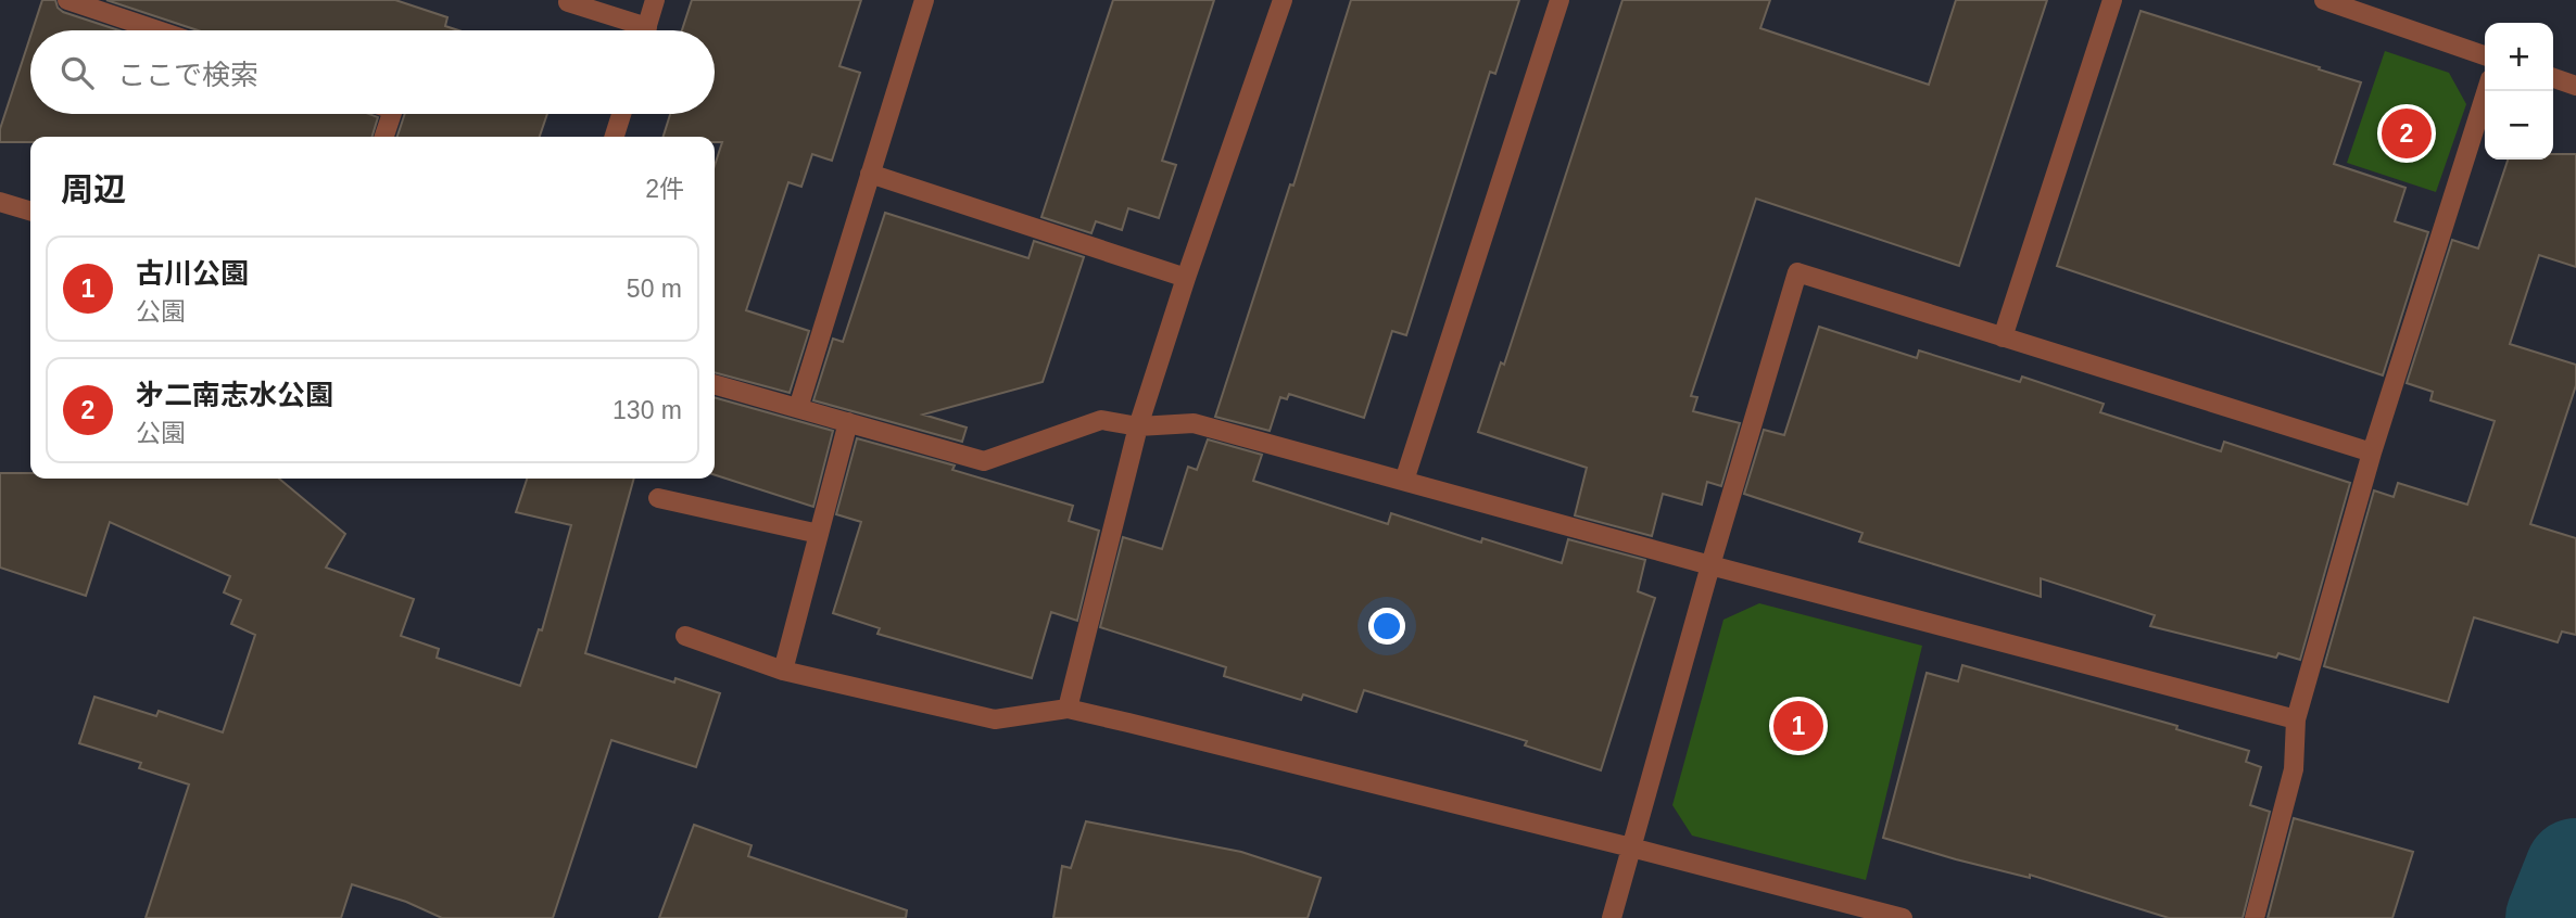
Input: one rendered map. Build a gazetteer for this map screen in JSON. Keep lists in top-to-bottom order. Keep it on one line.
{"page":{"map_buttons":["+","−"],"search":"ここで検索","pins":["2","1"],"heading":["周辺","2件"],"list":[{"mark":"1","name":"古川公園","note":"公園","value":"50 m"},{"mark":"2","name":"㐧二南志水公園","note":"公園","value":"130 m"}]}}
